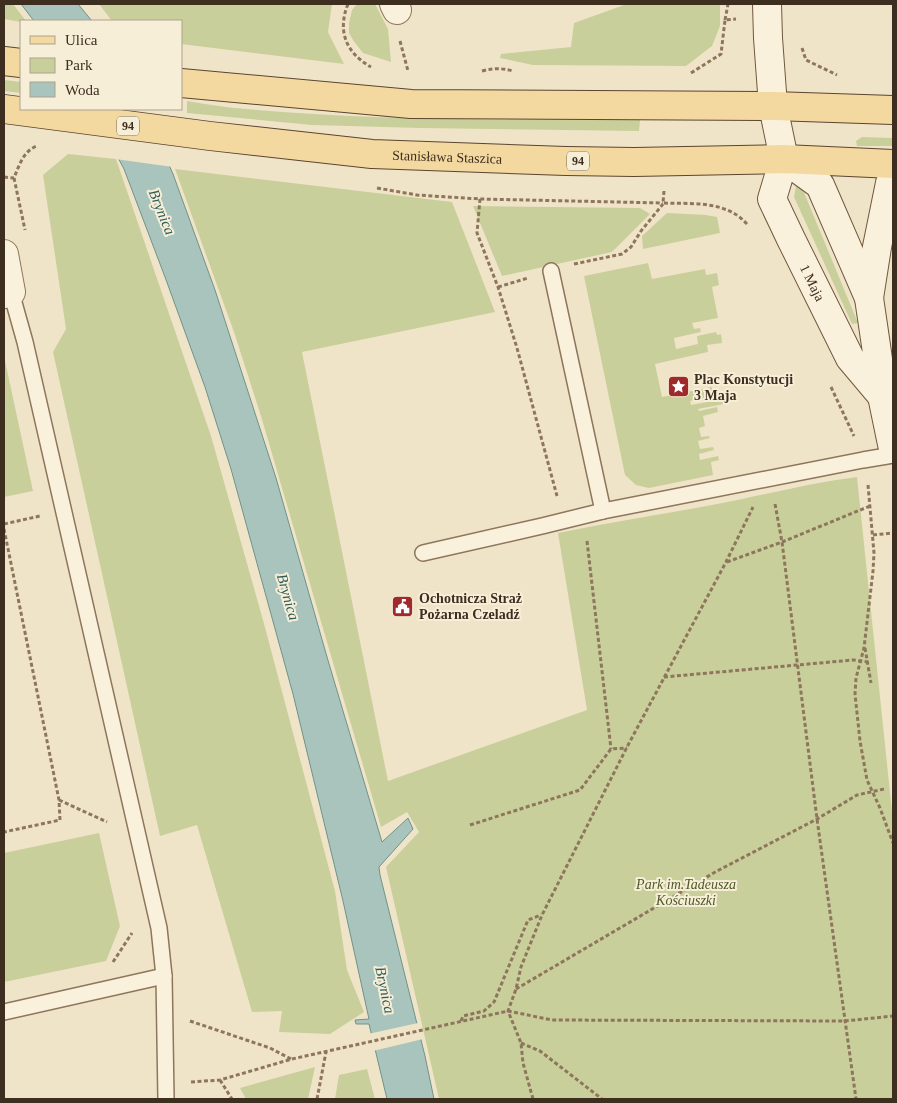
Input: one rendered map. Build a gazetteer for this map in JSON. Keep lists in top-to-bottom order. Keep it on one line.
{"streets":{"main road":["94","Stanisława Staszica"],"street":["1 Maja"]},"crossings":[["Stanisława Staszica","1 Maja"]],"water":["Brynica"],"parks":["Park im.Tadeusza Kościuszki"],"places":{"place":["Plac Konstytucji 3 Maja"],"public building":["Ochotnicza Straż Pożarna Czeladź"]},"legend":["Ulica","Park","Woda"]}
